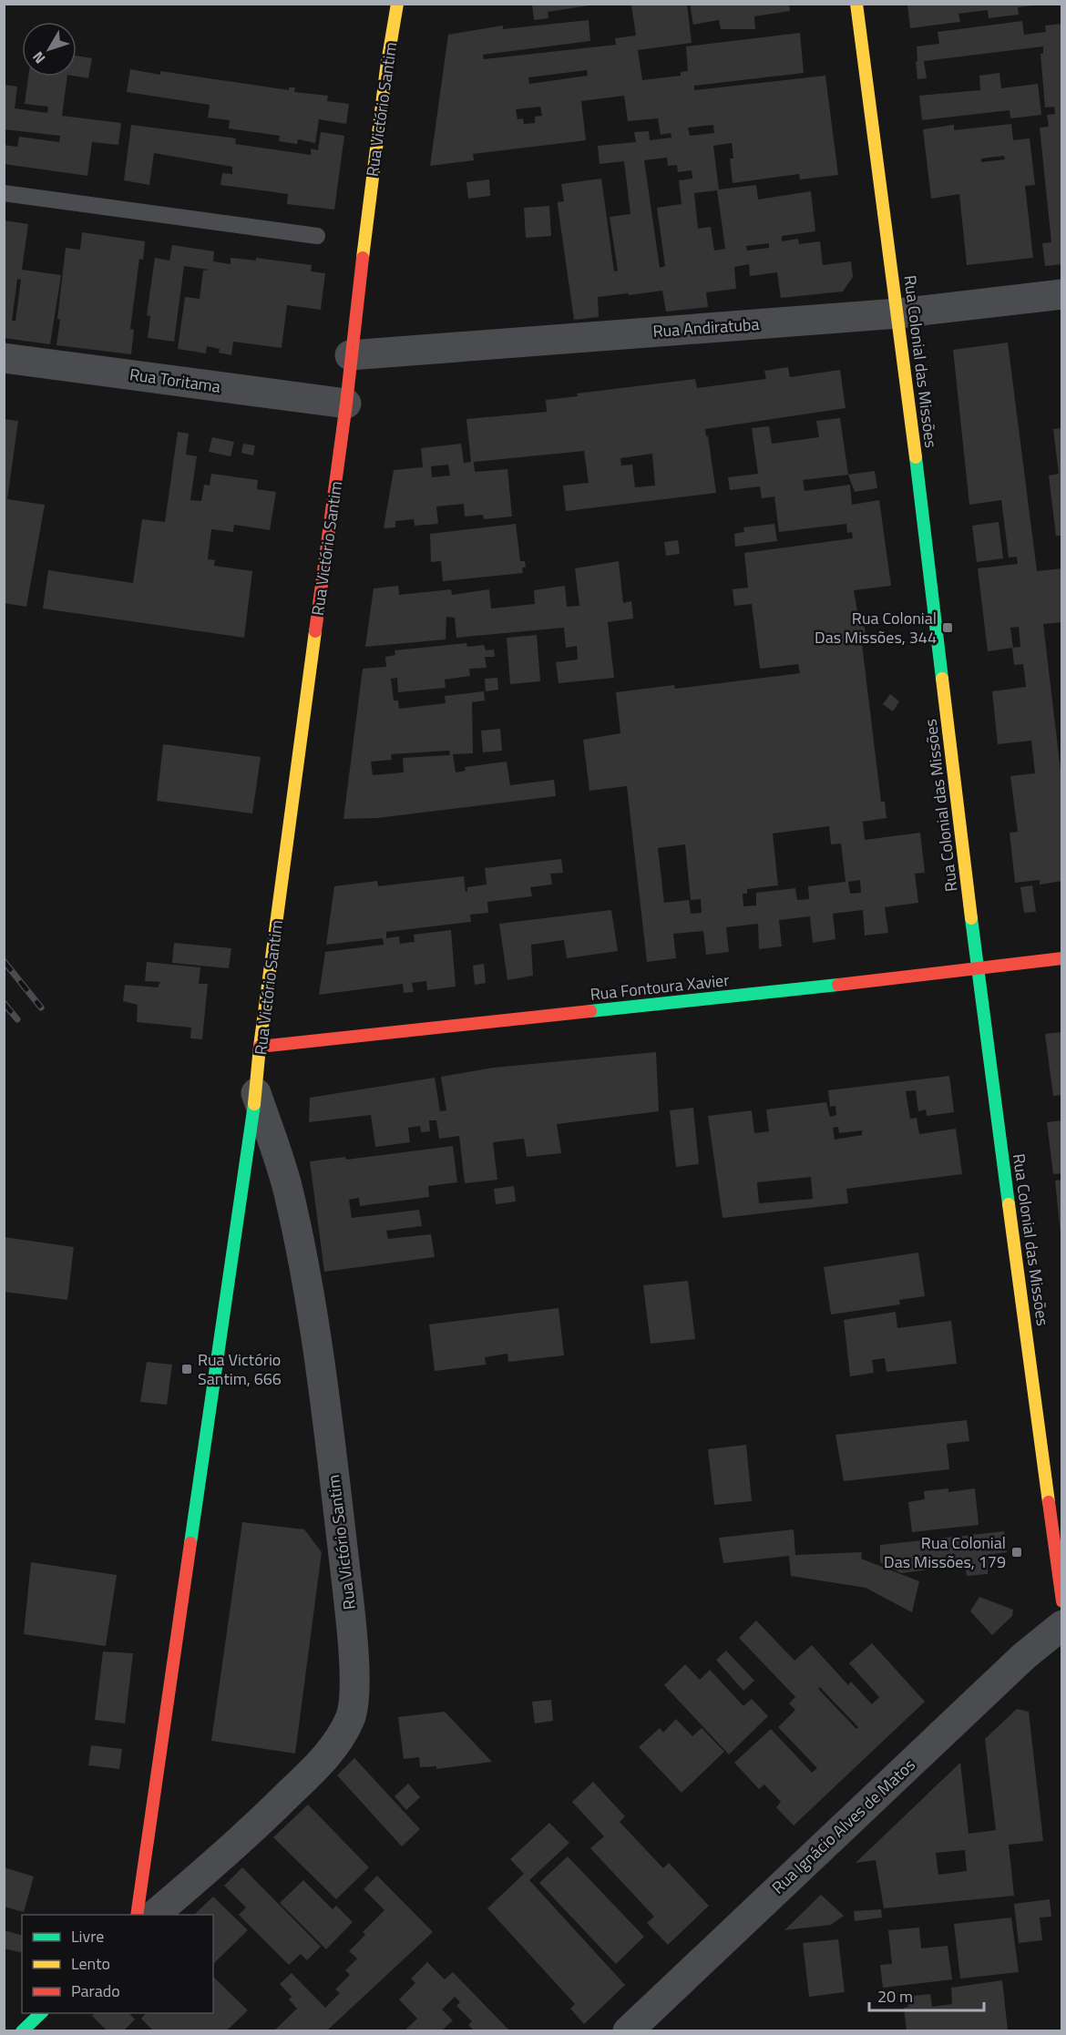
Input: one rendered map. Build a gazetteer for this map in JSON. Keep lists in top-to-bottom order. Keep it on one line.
{"streets":{"street":["Rua Victório Santim","Rua Andiratuba","Rua Colonial das Missões","Rua Toritama","Rua Fontoura Xavier","Rua Ignácio Alves de Matos"]},"crossings":[["Rua Victório Santim","Rua Andiratuba"],["Rua Victório Santim","Rua Toritama"],["Rua Victório Santim","Rua Fontoura Xavier"],["Rua Andiratuba","Rua Colonial das Missões"],["Rua Colonial das Missões","Rua Fontoura Xavier"]],"places":{"transit":["Rua Colonial Das Missões, 344","Rua Victório Santim, 666","Rua Colonial Das Missões, 179"]},"legend":["Livre","Lento","Parado"],"scale_bar":"20 m","north":"bottom left"}
